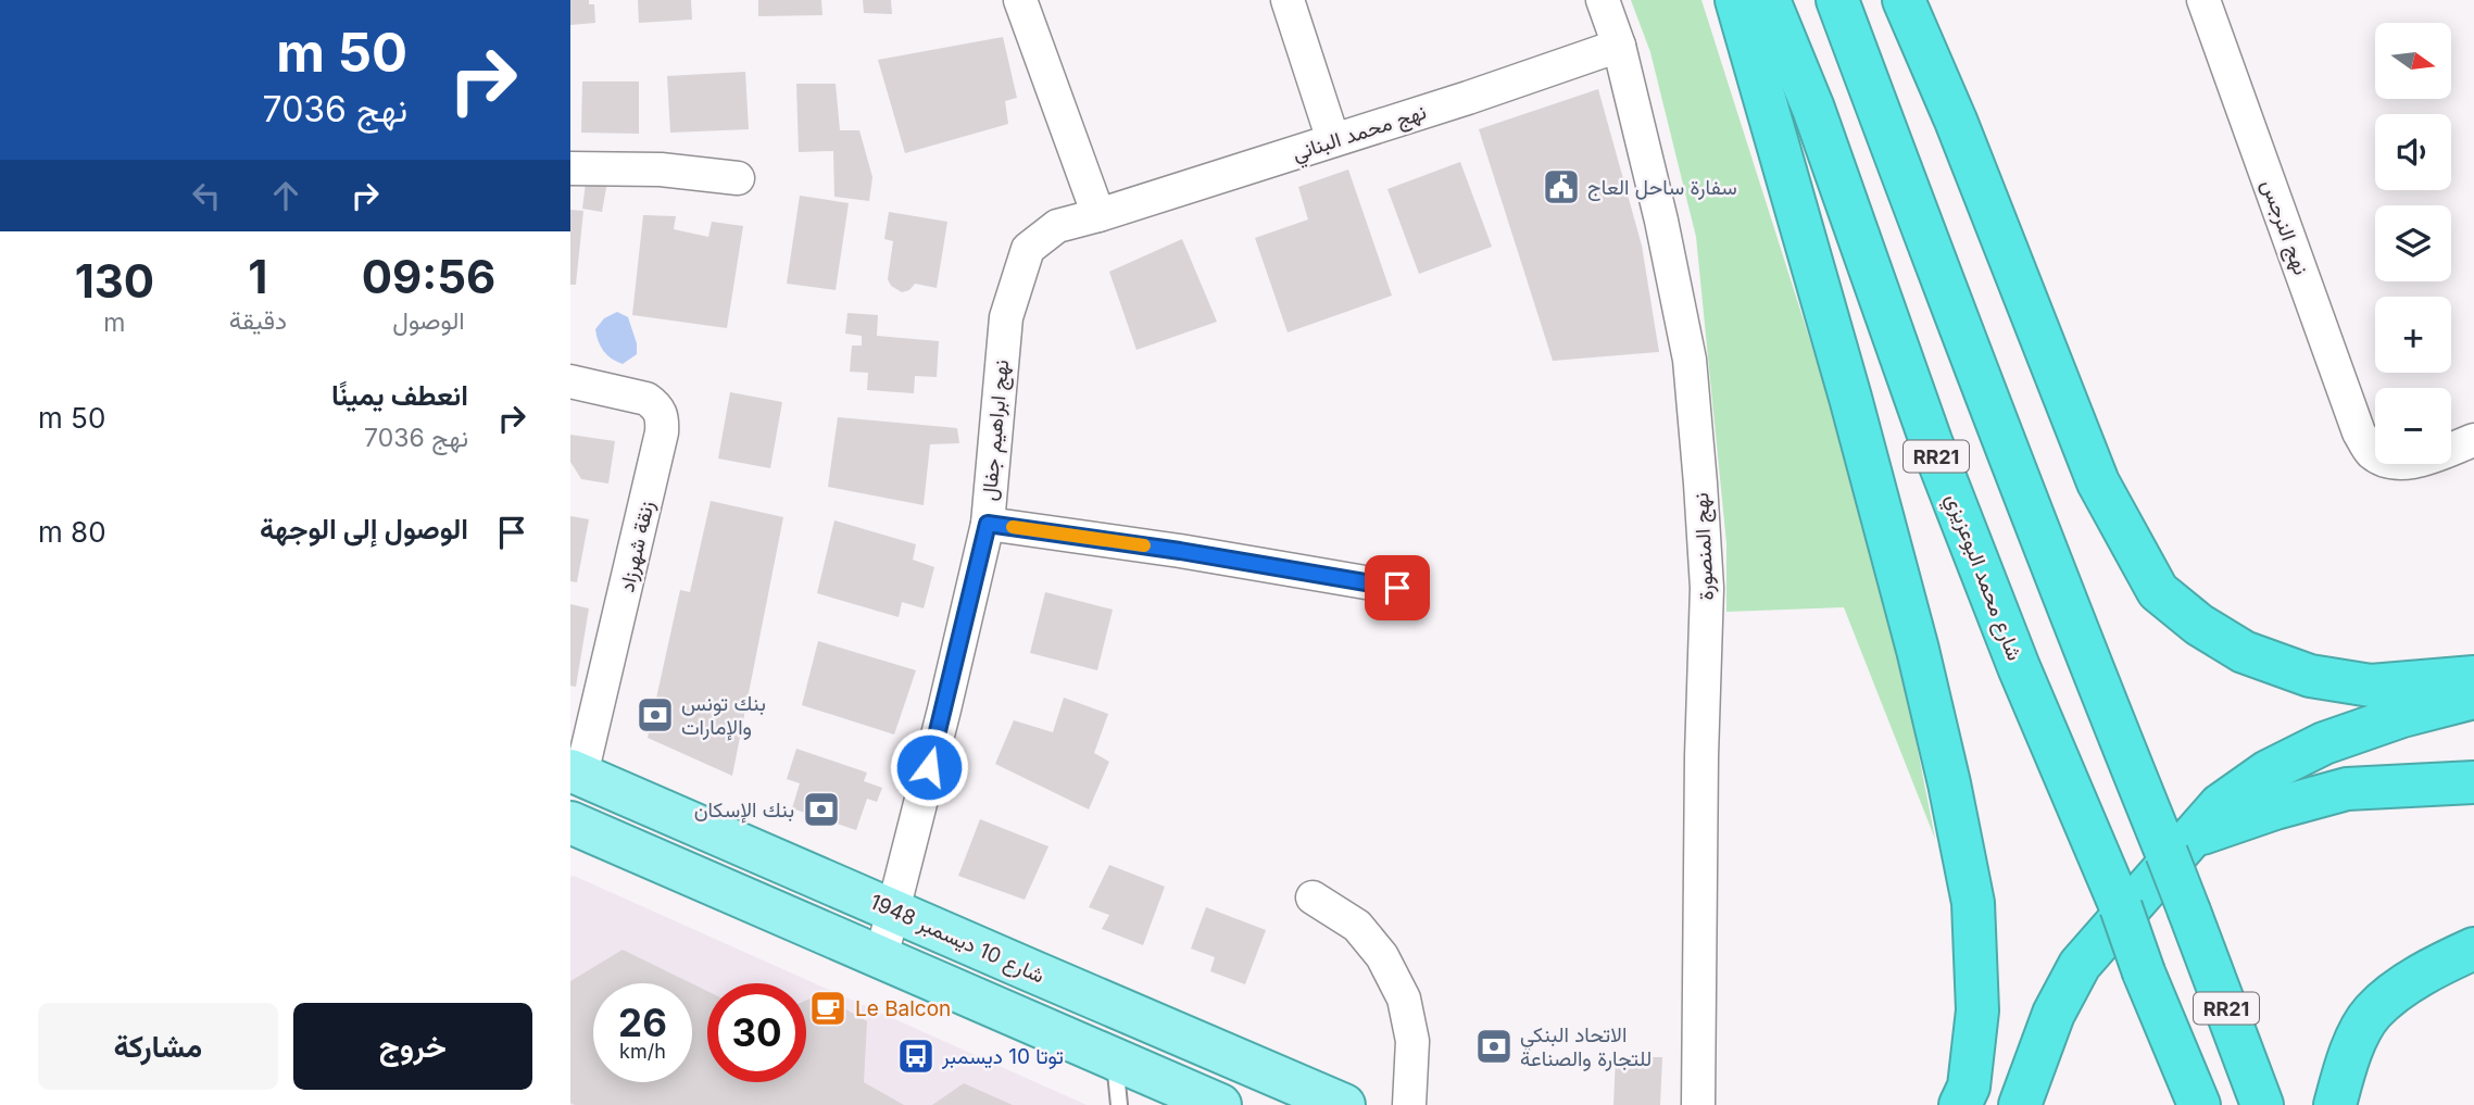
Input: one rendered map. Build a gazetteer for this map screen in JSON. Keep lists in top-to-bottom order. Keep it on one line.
{"streets":{"highway":["RR21","شارع محمد البوعزيزي"],"main road":["شارع 10 ديسمبر 1948"],"street":["نهج محمد البناني","نهج النرجس","نهج ابراهيم جفال","زنقة شهرزاد","نهج المنصورة"]},"crossings":[["نهج محمد البناني","نهج ابراهيم جفال"],["نهج محمد البناني","نهج المنصورة"],["نهج ابراهيم جفال","شارع 10 ديسمبر 1948"],["زنقة شهرزاد","شارع 10 ديسمبر 1948"]],"places":{"public building":["سفارة ساحل العاج"],"bank":["بنك تونس والإمارات","بنك الإسكان","الاتحاد البنكي للتجارة والصناعة"],"cafe":["Le Balcon"],"bus stop":["توتا 10 ديسمبر"]},"north":"right","page":{"turn":["50 m","نهج 7036"],"map_buttons":["+","−"],"eta":["09:56","الوصول","1","دقيقة","130","m"],"list":[{"name":"انعطف يمينًا","note":"نهج 7036","value":"50 m"},{"name":"الوصول إلى الوجهة","value":"80 m"}],"speed":"26 km/h","limit":"30","buttons":["خروج","مشاركة"]}}
